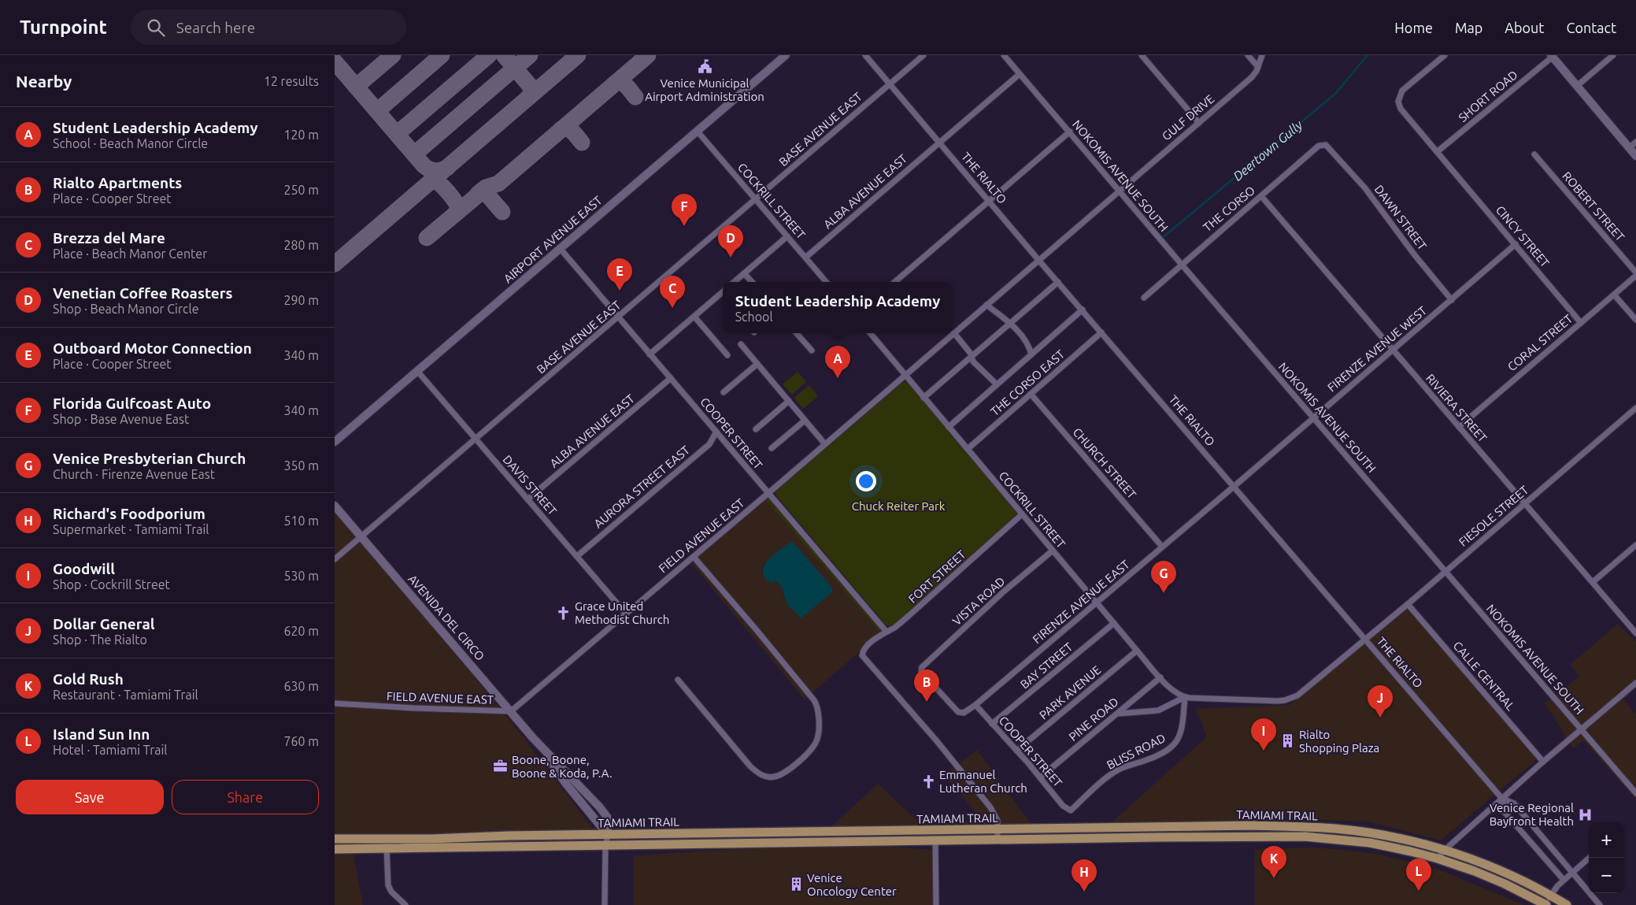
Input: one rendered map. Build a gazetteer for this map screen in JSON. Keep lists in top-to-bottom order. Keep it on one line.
{"streets":{"main road":["TAMIAMI TRAIL"],"street":["SHORT ROAD","GULF DRIVE","BASE AVENUE EAST","NOKOMIS AVENUE SOUTH","THE RIALTO","ALBA AVENUE EAST","COCKRILL STREET","ROBERT STREET","THE CORSO","DAWN STREET","CINCY STREET","AIRPORT AVENUE EAST","CORAL STREET","FIRENZE AVENUE WEST","THE CORSO EAST","RIVIERA STREET","COOPER STREET","CHURCH STREET","DAVIS STREET","AURORA STREET EAST","FIESOLE STREET","FIELD AVENUE EAST","FORT STREET","VISTA ROAD","FIRENZE AVENUE EAST","AVENIDA DEL CIRCO","BAY STREET","CALLE CENTRAL","PARK AVENUE","PINE ROAD","BLISS ROAD"]},"crossings":[["SHORT ROAD","CINCY STREET"],["GULF DRIVE","NOKOMIS AVENUE SOUTH"],["GULF DRIVE","THE RIALTO"],["GULF DRIVE","FIELD AVENUE EAST"],["BASE AVENUE EAST","THE RIALTO"],["BASE AVENUE EAST","COCKRILL STREET"],["BASE AVENUE EAST","COOPER STREET"],["BASE AVENUE EAST","DAVIS STREET"],["BASE AVENUE EAST","AVENIDA DEL CIRCO"],["NOKOMIS AVENUE SOUTH","ALBA AVENUE EAST"],["NOKOMIS AVENUE SOUTH","THE CORSO"],["NOKOMIS AVENUE SOUTH","FIRENZE AVENUE WEST"],["NOKOMIS AVENUE SOUTH","FIESOLE STREET"],["THE RIALTO","ALBA AVENUE EAST"],["THE RIALTO","FIRENZE AVENUE WEST"],["THE RIALTO","THE CORSO EAST"],["THE RIALTO","FIESOLE STREET"],["THE RIALTO","FIELD AVENUE EAST"],["THE RIALTO","FIRENZE AVENUE EAST"],["ALBA AVENUE EAST","COCKRILL STREET"],["ALBA AVENUE EAST","COOPER STREET"],["ALBA AVENUE EAST","DAVIS STREET"],["COCKRILL STREET","AIRPORT AVENUE EAST"],["COCKRILL STREET","THE CORSO EAST"],["COCKRILL STREET","FIELD AVENUE EAST"],["COCKRILL STREET","FORT STREET"],["COCKRILL STREET","VISTA ROAD"],["COCKRILL STREET","FIRENZE AVENUE EAST"],["COCKRILL STREET","BAY STREET"],["COCKRILL STREET","PARK AVENUE"],["COCKRILL STREET","PINE ROAD"],["COCKRILL STREET","BLISS ROAD"],["THE CORSO","DAWN STREET"],["THE CORSO","RIVIERA STREET"],["DAWN STREET","FIRENZE AVENUE WEST"],["CINCY STREET","CORAL STREET"],["CINCY STREET","FIRENZE AVENUE WEST"],["AIRPORT AVENUE EAST","COOPER STREET"],["AIRPORT AVENUE EAST","DAVIS STREET"],["CORAL STREET","RIVIERA STREET"],["FIRENZE AVENUE WEST","RIVIERA STREET"],["FIRENZE AVENUE WEST","FIRENZE AVENUE EAST"],["THE CORSO EAST","CHURCH STREET"],["RIVIERA STREET","FIESOLE STREET"],["COOPER STREET","AURORA STREET EAST"],["COOPER STREET","FIELD AVENUE EAST"],["COOPER STREET","FORT STREET"],["COOPER STREET","FIRENZE AVENUE EAST"],["COOPER STREET","BAY STREET"],["COOPER STREET","PARK AVENUE"],["COOPER STREET","PINE ROAD"],["COOPER STREET","BLISS ROAD"],["CHURCH STREET","FIRENZE AVENUE EAST"],["DAVIS STREET","AURORA STREET EAST"],["DAVIS STREET","FIELD AVENUE EAST"],["FIESOLE STREET","CALLE CENTRAL"],["FIELD AVENUE EAST","AVENIDA DEL CIRCO"],["FORT STREET","TAMIAMI TRAIL"],["VISTA ROAD","FIRENZE AVENUE EAST"],["AVENIDA DEL CIRCO","TAMIAMI TRAIL"]],"water":["Deertown Gully"],"parks":["Chuck Reiter Park"],"places":{"public building":["Venice Municipal Airport Administration"],"church":["Grace United Methodist Church","Emmanuel Lutheran Church"],"building":["Rialto Shopping Plaza","Venice Oncology Center"],"office":["Boone, Boone, Boone & Koda, P.A."],"hospital":["Venice Regional Bayfront Health"]},"page":{"header":"Turnpoint","search":"Search here","nav":["Home","Map","About","Contact"],"heading":["Nearby","12 results"],"list":[{"mark":"A","name":"Student Leadership Academy","note":"School · Beach Manor Circle","value":"120 m"},{"mark":"B","name":"Rialto Apartments","note":"Place · Cooper Street","value":"250 m"},{"mark":"C","name":"Brezza del Mare","note":"Place · Beach Manor Center","value":"280 m"},{"mark":"D","name":"Venetian Coffee Roasters","note":"Shop · Beach Manor Circle","value":"290 m"},{"mark":"E","name":"Outboard Motor Connection","note":"Place · Cooper Street","value":"340 m"},{"mark":"F","name":"Florida Gulfcoast Auto","note":"Shop · Base Avenue East","value":"340 m"},{"mark":"G","name":"Venice Presbyterian Church","note":"Church · Firenze Avenue East","value":"350 m"},{"mark":"H","name":"Richard's Foodporium","note":"Supermarket · Tamiami Trail","value":"510 m"},{"mark":"I","name":"Goodwill","note":"Shop · Cockrill Street","value":"530 m"},{"mark":"J","name":"Dollar General","note":"Shop · The Rialto","value":"620 m"},{"mark":"K","name":"Gold Rush","note":"Restaurant · Tamiami Trail","value":"630 m"},{"mark":"L","name":"Island Sun Inn","note":"Hotel · Tamiami Trail","value":"760 m"}],"pins":["F","D","E","C","A","G","B","J","I","K","L","H"],"popup":["Student Leadership Academy","School"],"buttons":["Save","Share"],"map_buttons":["+","−"]}}
